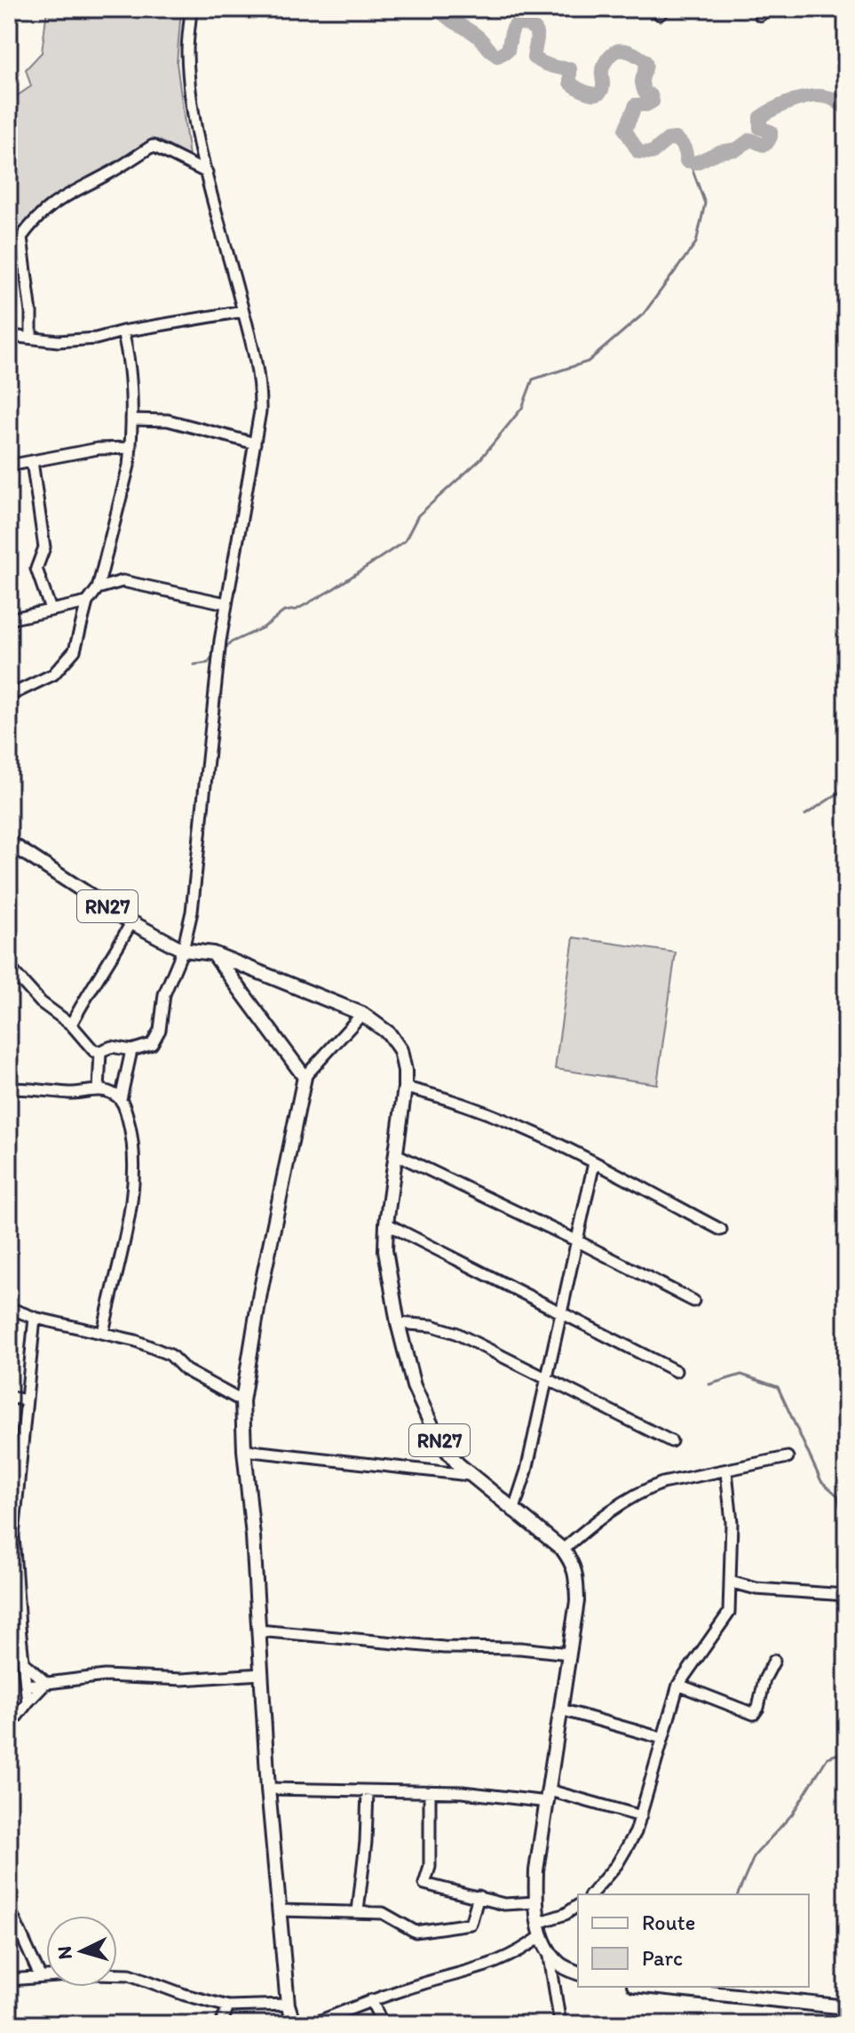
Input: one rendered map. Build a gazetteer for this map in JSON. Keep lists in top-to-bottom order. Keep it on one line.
{"streets":{"main road":["RN27"]},"legend":["Route","Parc"],"north":"left"}
